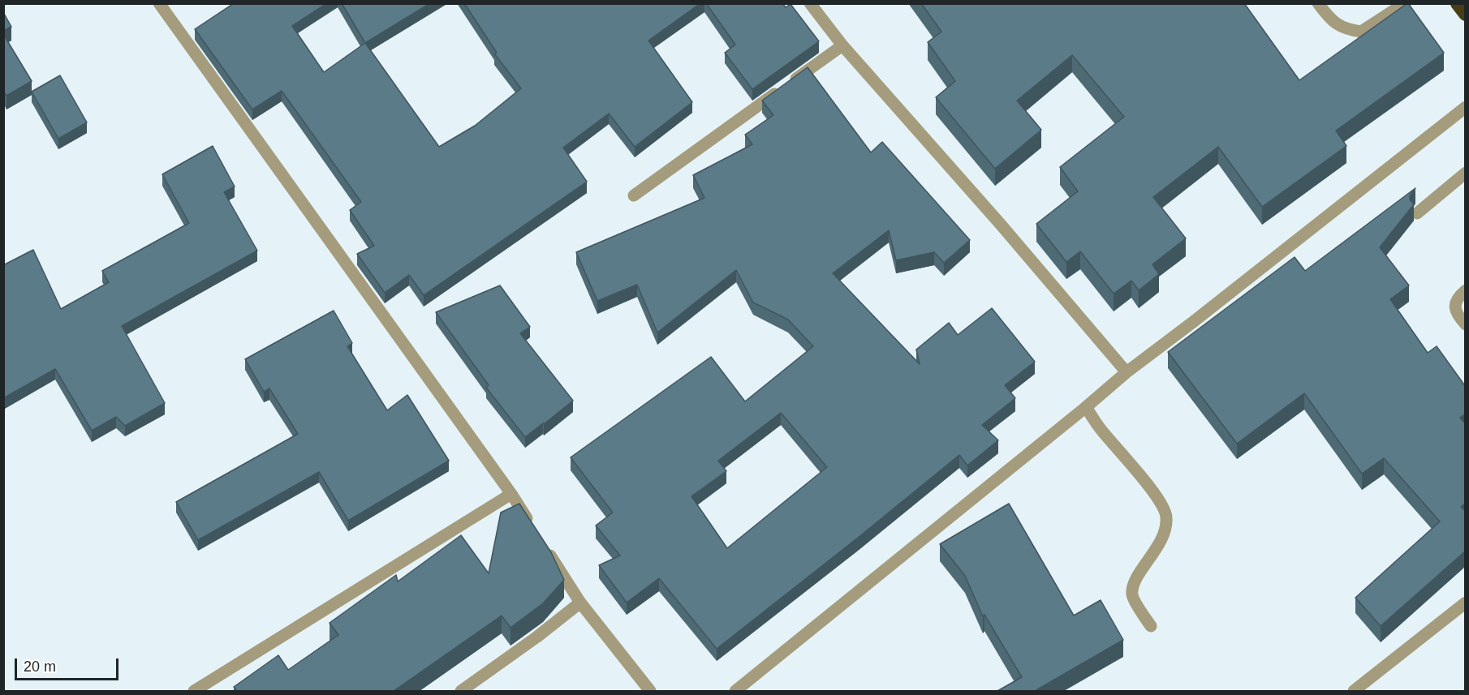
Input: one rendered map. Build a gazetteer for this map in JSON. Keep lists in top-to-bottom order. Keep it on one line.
{"scale_bar":"20 m"}
